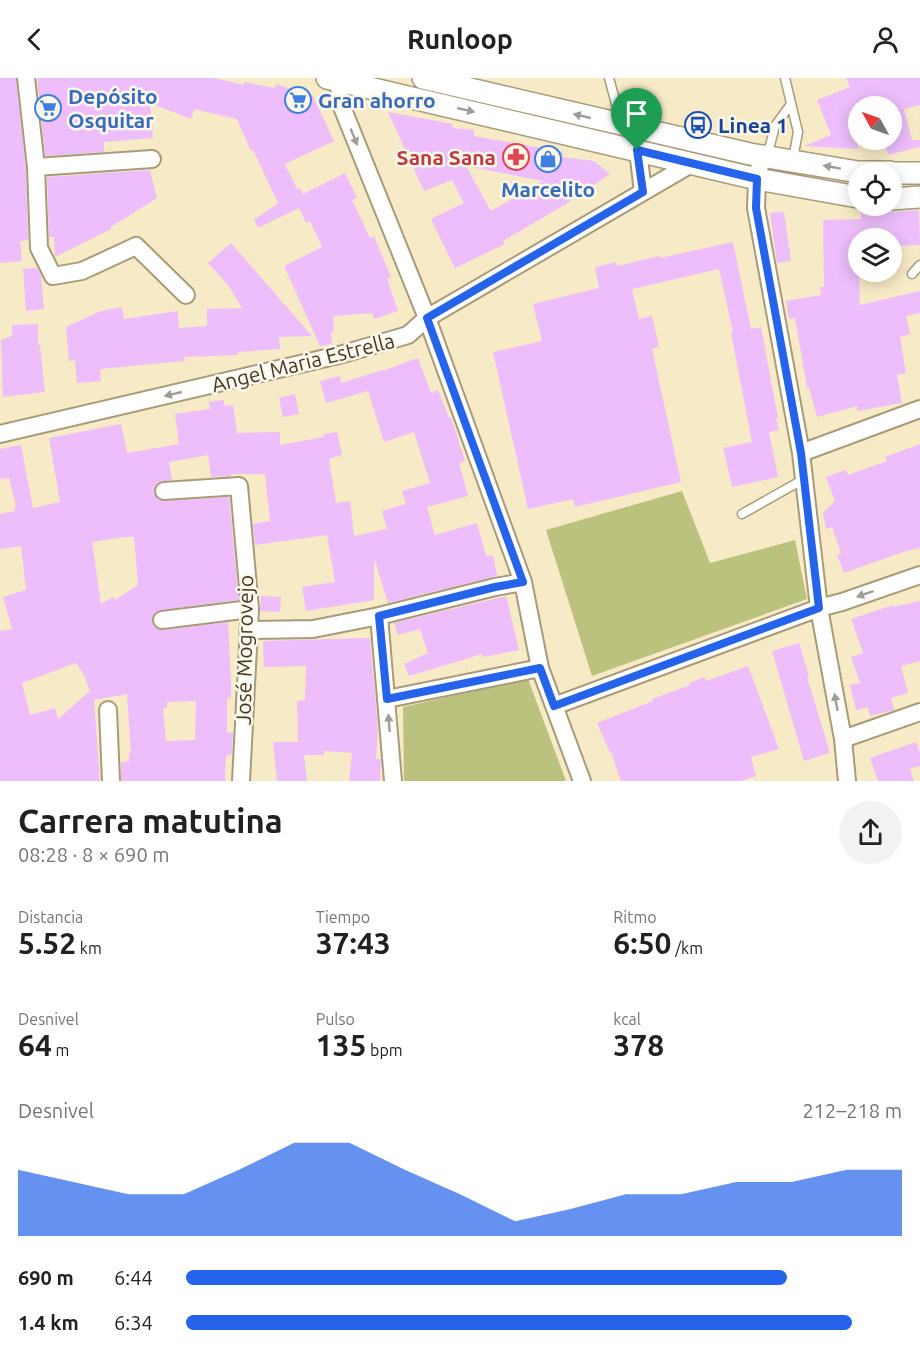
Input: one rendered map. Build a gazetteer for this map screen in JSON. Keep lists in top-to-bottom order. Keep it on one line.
{"streets":{"street":["Angel Maria Estrella","José Mogrovejo"]},"one_way":["Angel Maria Estrella"],"places":{"supermarket":["Gran ahorro","Depósito Osquitar"],"bus stop":["Linea 1"],"pharmacy":["Sana Sana"],"shop":["Marcelito"]},"north":"top left","page":{"header":"Runloop","heading":["Carrera matutina","08:28 · 8 × 690 m"],"stats":[["Distancia","5.52 km"],["Tiempo","37:43"],["Ritmo","6:50 /km"],["Desnivel","64 m"],["Pulso","135 bpm"],["kcal","378"]],"chart":["Desnivel","212–218 m"],"list":[{"name":"690 m","note":"6:44"},{"name":"1.4 km","note":"6:34"}]}}
